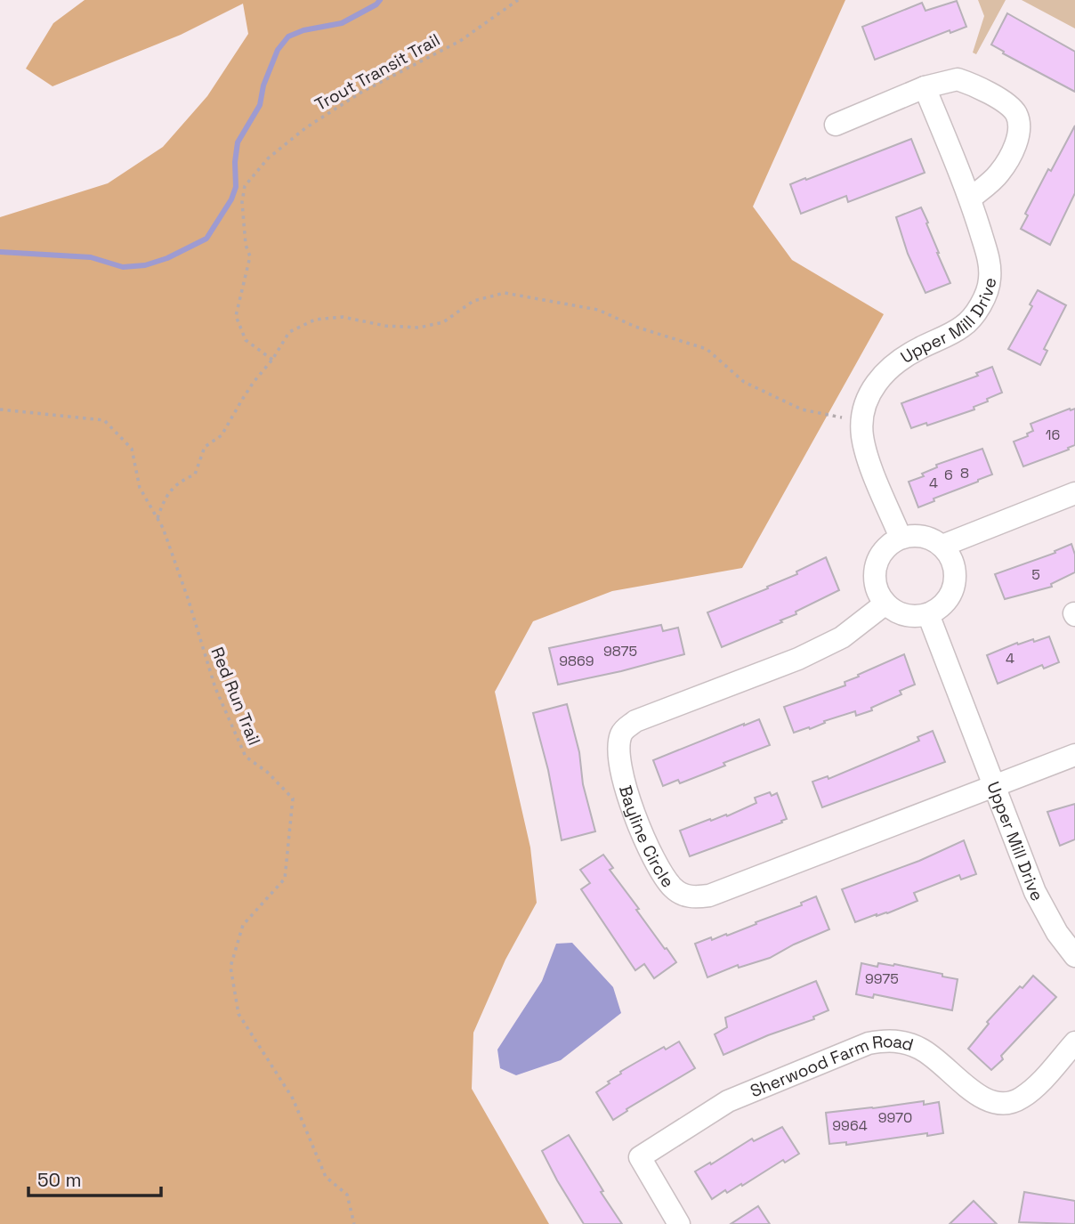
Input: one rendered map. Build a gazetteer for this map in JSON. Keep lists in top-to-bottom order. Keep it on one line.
{"streets":{"street":["Upper Mill Drive","Bayline Circle","Sherwood Farm Road"],"path":["Trout Transit Trail","Red Run Trail"]},"crossings":[["Upper Mill Drive","Bayline Circle"]],"house_numbers":["16","8","6","4","5","9875","4","9869","9975","9970","9964"],"scale_bar":"50 m"}
